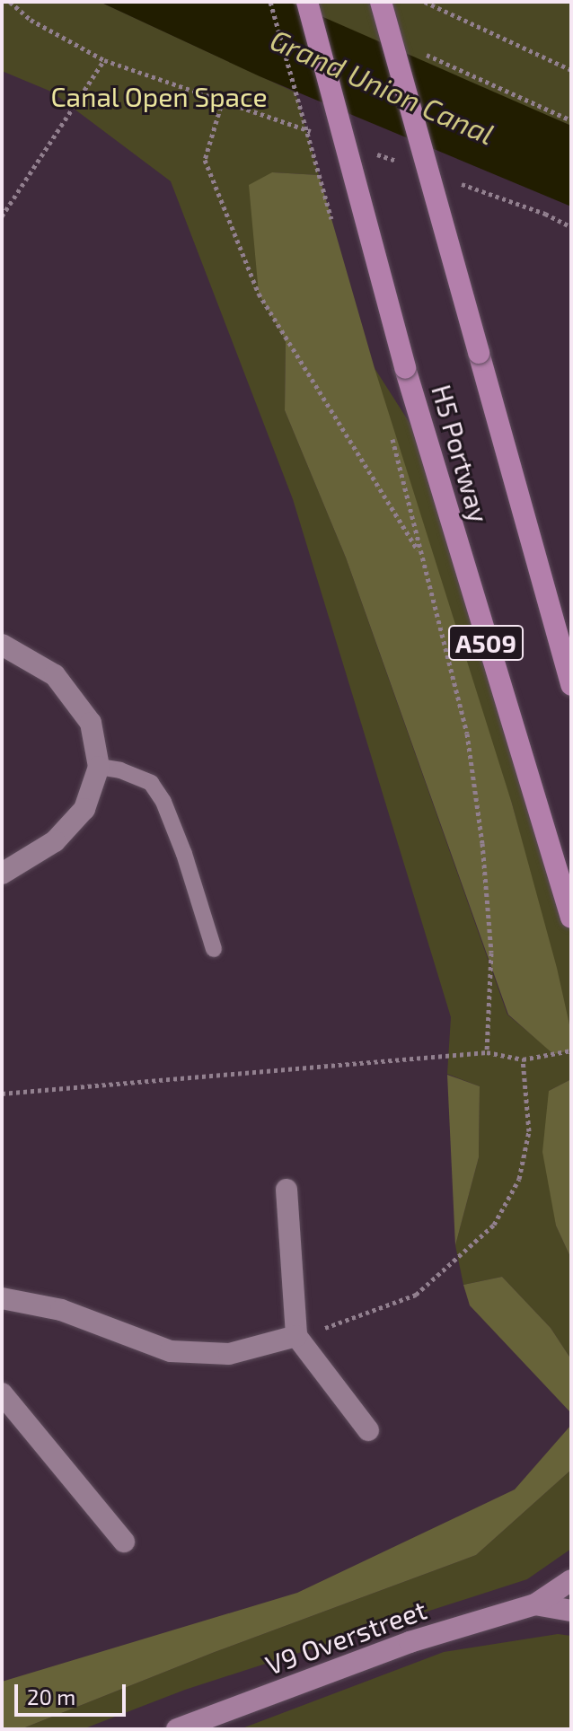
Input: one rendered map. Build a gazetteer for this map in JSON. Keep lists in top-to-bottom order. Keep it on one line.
{"streets":{"main road":["H5 Portway","A509"],"street":["V9 Overstreet"]},"water":["Grand Union Canal"],"parks":["Canal Open Space"],"scale_bar":"20 m"}
